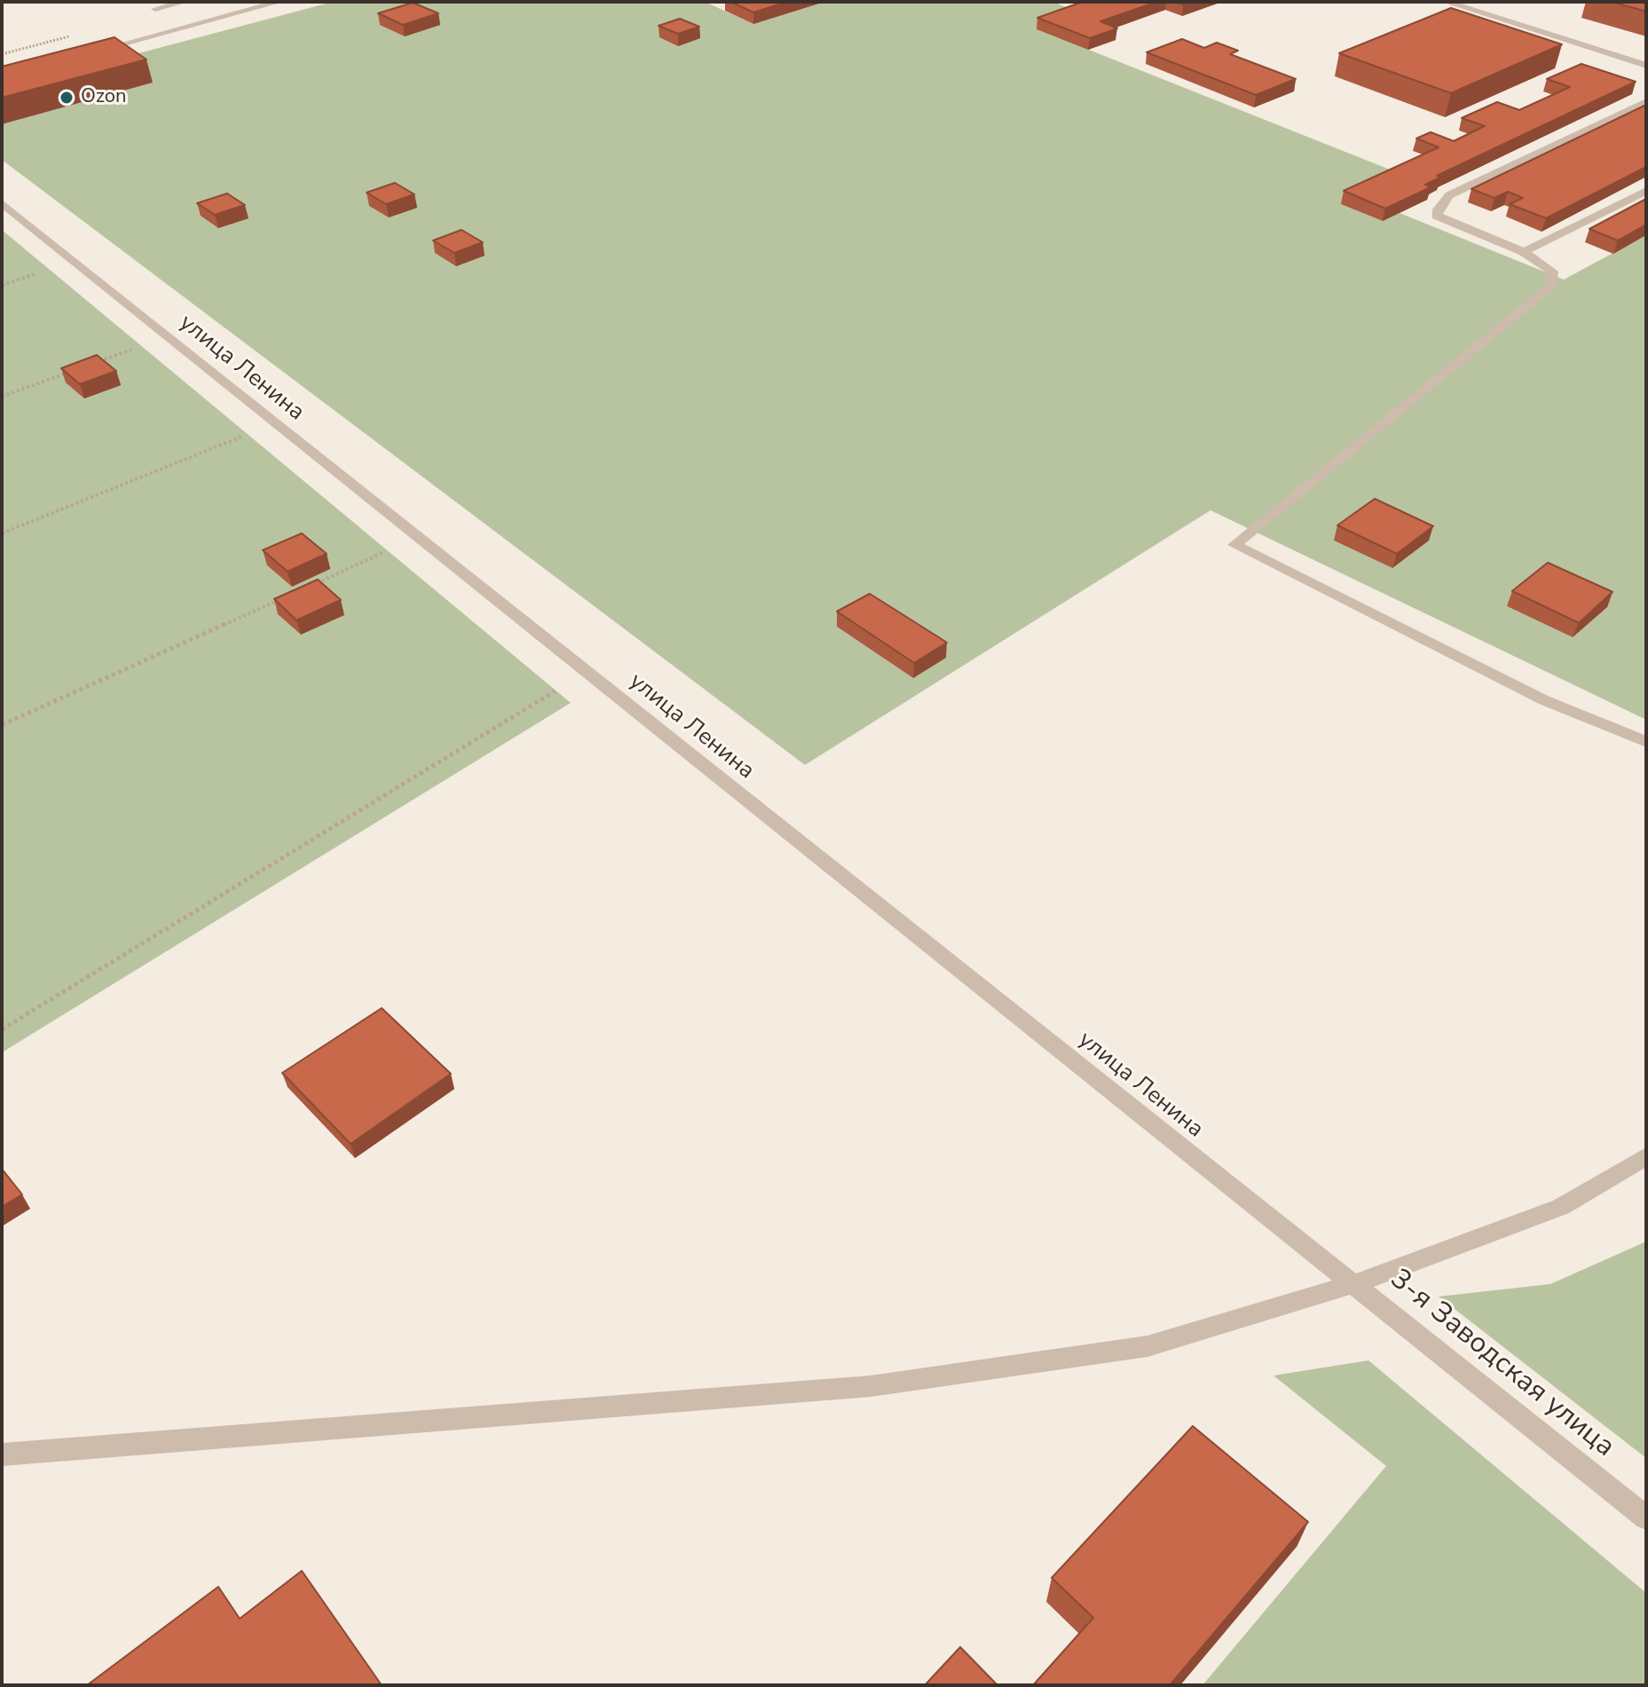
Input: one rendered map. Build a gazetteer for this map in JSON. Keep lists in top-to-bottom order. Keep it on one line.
{"streets":{"street":["улица Ленина","3-я Заводская улица"]},"crossings":[["улица Ленина","3-я Заводская улица"]],"places":["Ozon"]}
